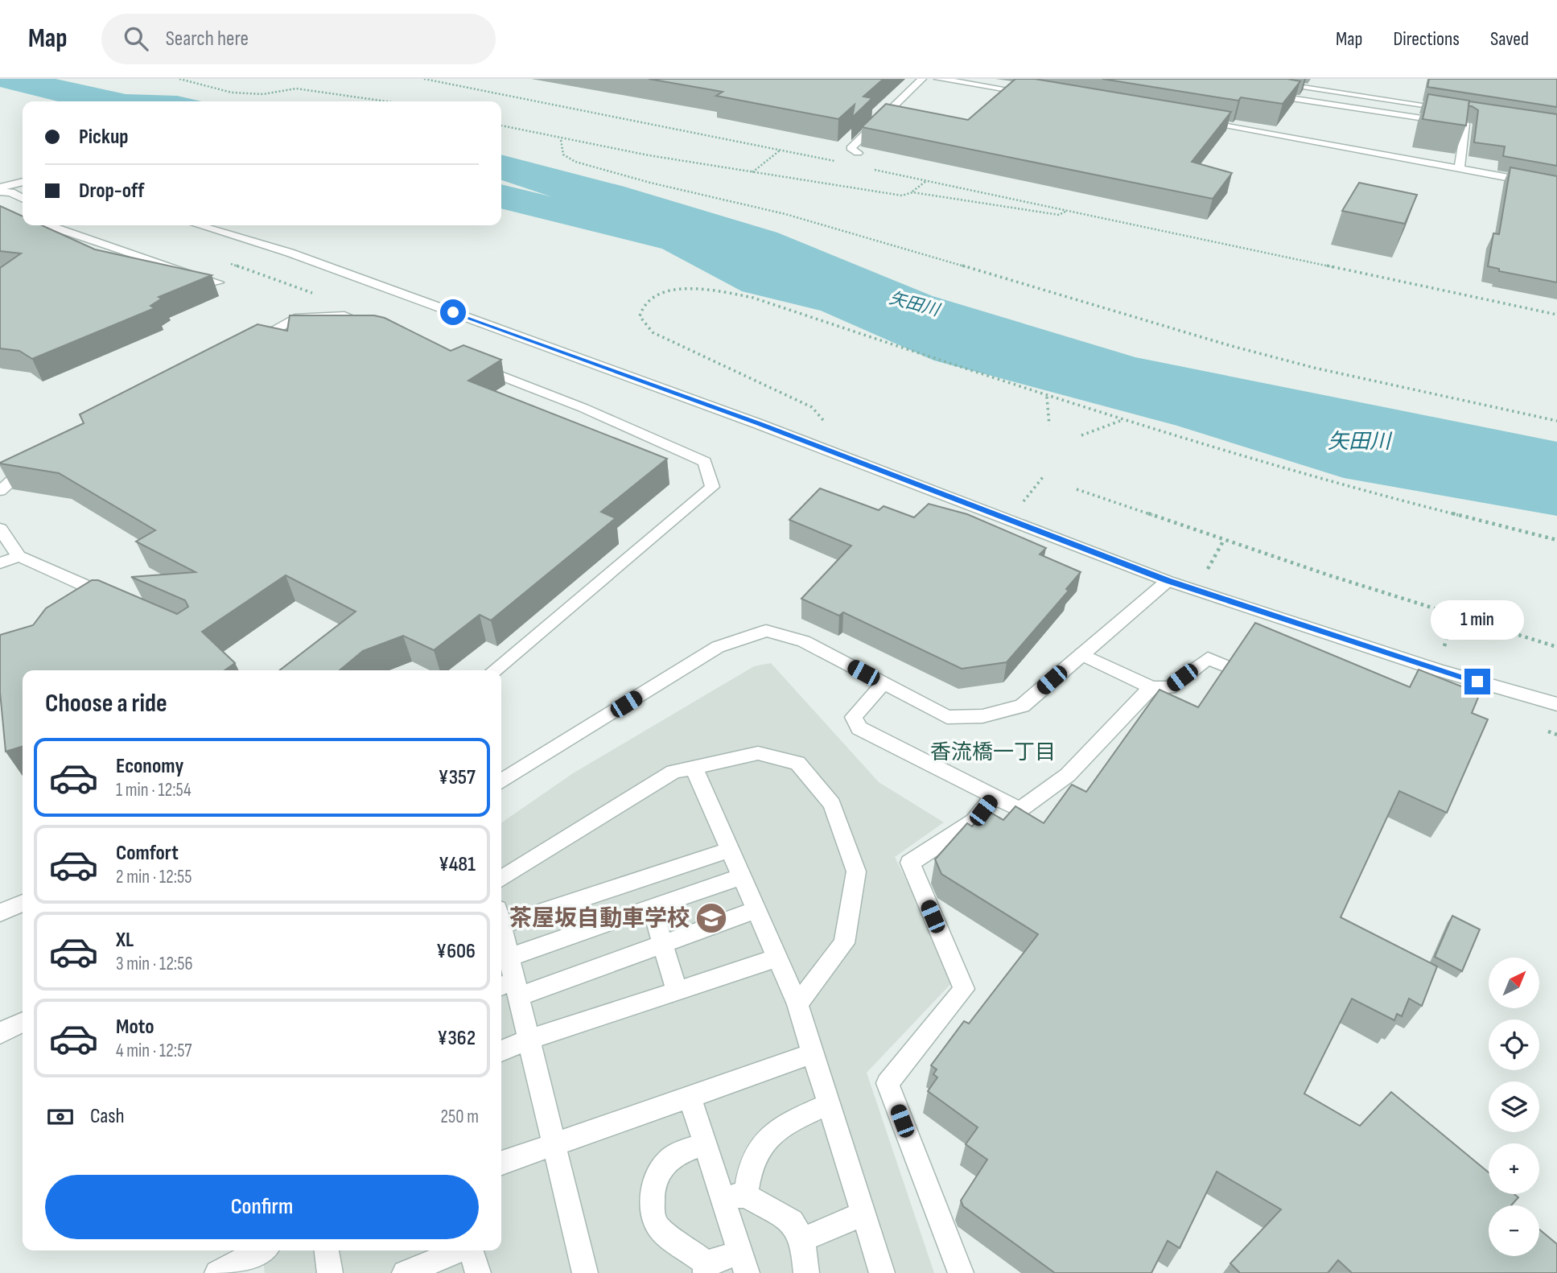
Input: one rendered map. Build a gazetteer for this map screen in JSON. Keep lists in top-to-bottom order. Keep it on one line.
{"districts":["香流橋一丁目"],"water":["矢田川"],"places":{"school or university":["茶屋坂自動車学校"]},"north":"top right","page":{"header":"Map","search":"Search here","nav":["Map","Directions","Saved"],"banner":["Pickup","Drop-off"],"bubble":"1 min","heading":"Choose a ride","list":[{"name":"Economy","note":"1 min · 12:54","value":"¥357"},{"name":"Comfort","note":"2 min · 12:55","value":"¥481"},{"name":"XL","note":"3 min · 12:56","value":"¥606"},{"name":"Moto","note":"4 min · 12:57","value":"¥362"}],"map_buttons":["+","−"],"pay":["Cash","250 m"],"buttons":"Confirm"}}
